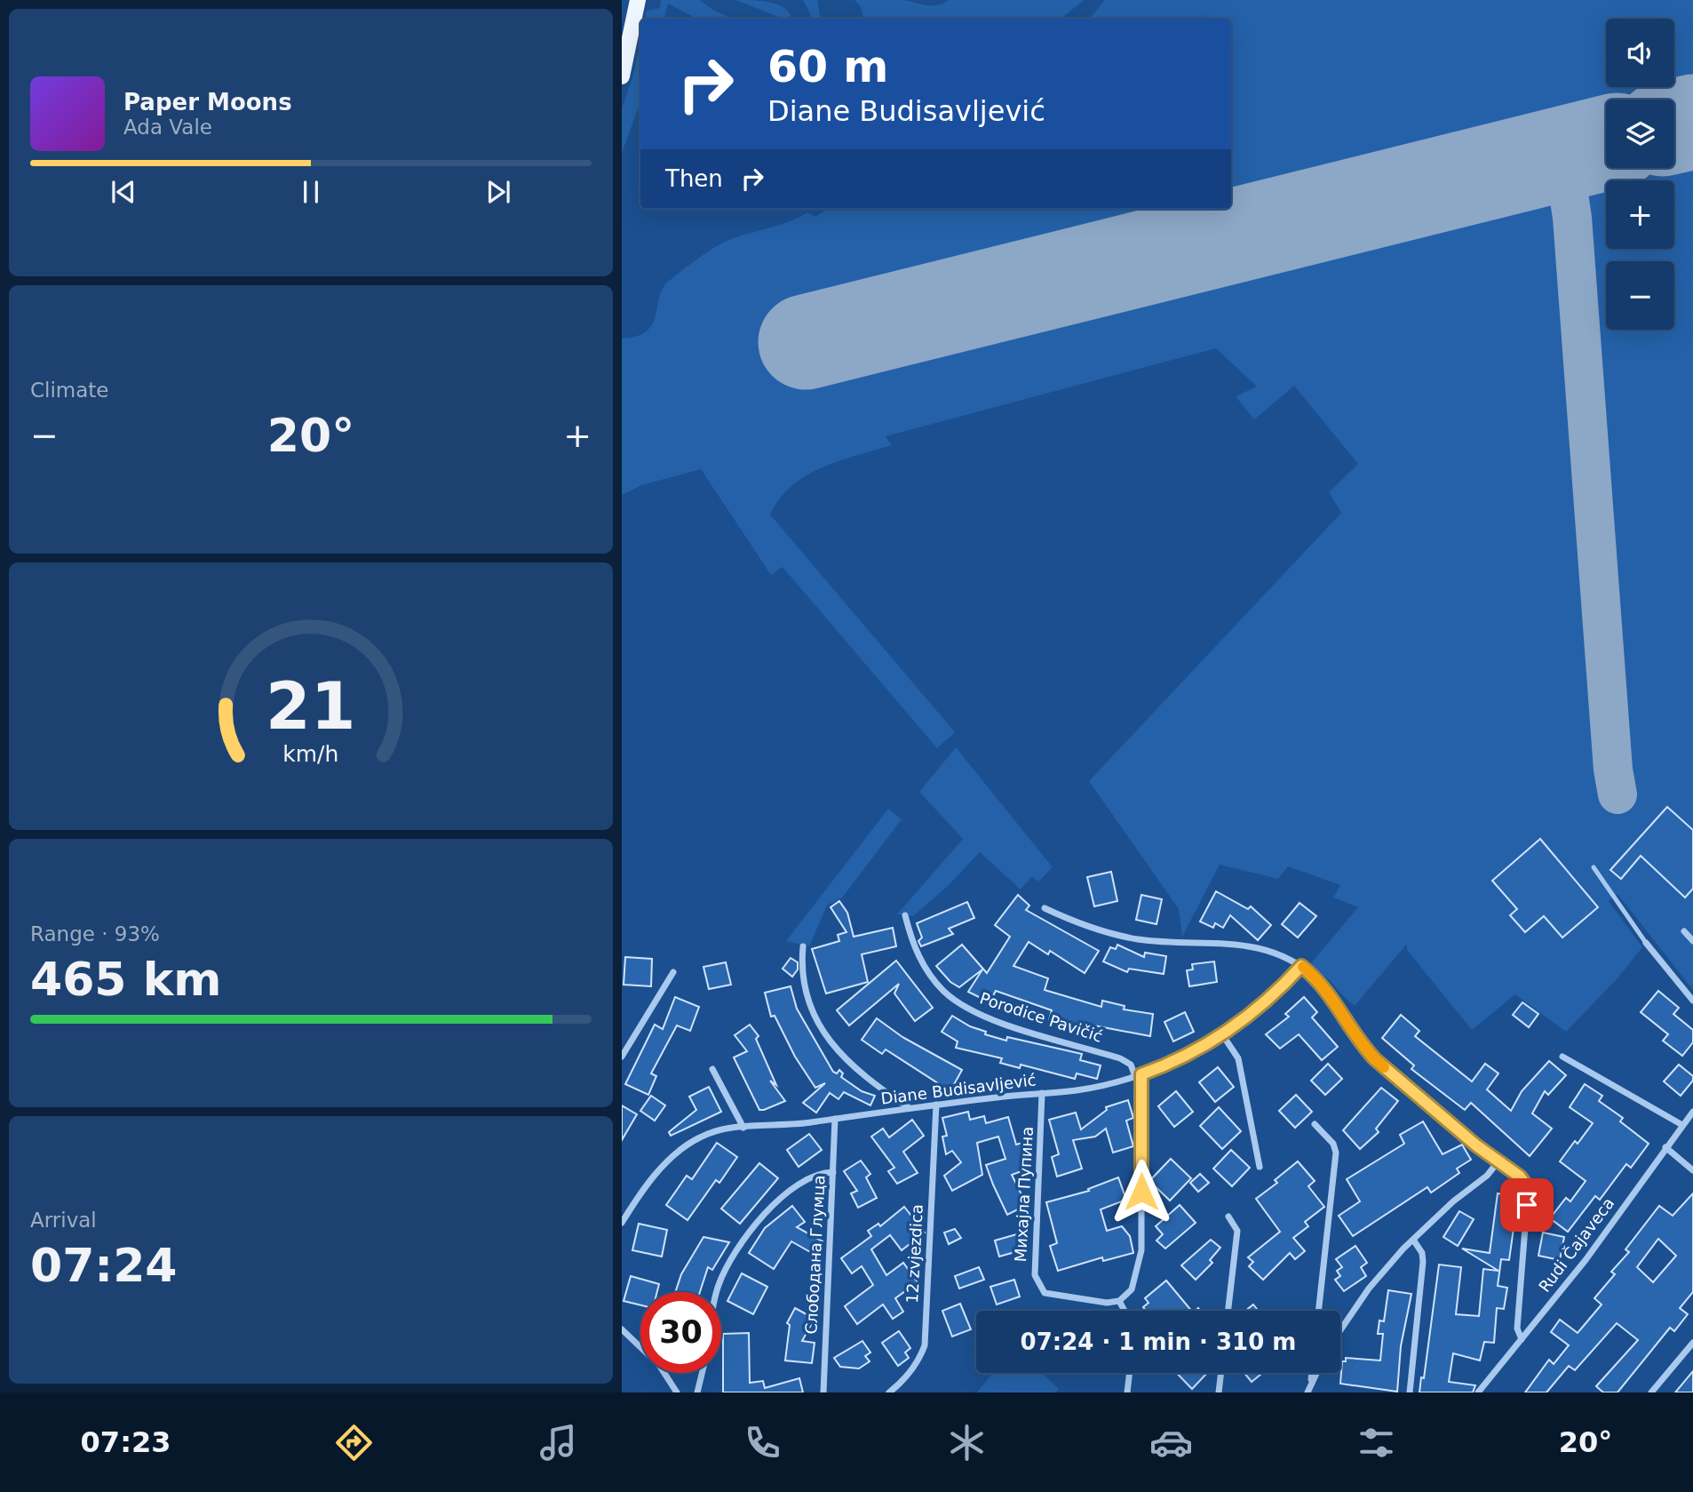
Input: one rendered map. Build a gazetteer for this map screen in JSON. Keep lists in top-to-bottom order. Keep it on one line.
{"streets":{"street":["Porodice Pavičić","Diane Budisavljević","Михајла Пупина","Rudi Čajaveca","12 zvjezdica","Слободана Глумца"]},"crossings":[["Porodice Pavičić","Diane Budisavljević"],["Diane Budisavljević","Михајла Пупина"],["Diane Budisavljević","12 zvjezdica"],["Diane Budisavljević","Слободана Глумца"]],"page":{"map_buttons":["+","−"],"turn":["60 m","Diane Budisavljević"],"song":["Paper Moons","Ada Vale"],"then":"Then","tile":["Climate",["Range · 93%","465 km"],["Arrival","07:24"]],"heat":["−","20°","+"],"limit":"30","trip":"07:24 · 1 min · 310 m","tabs":["07:23","20°"],"gauge":["21","km/h"]}}
